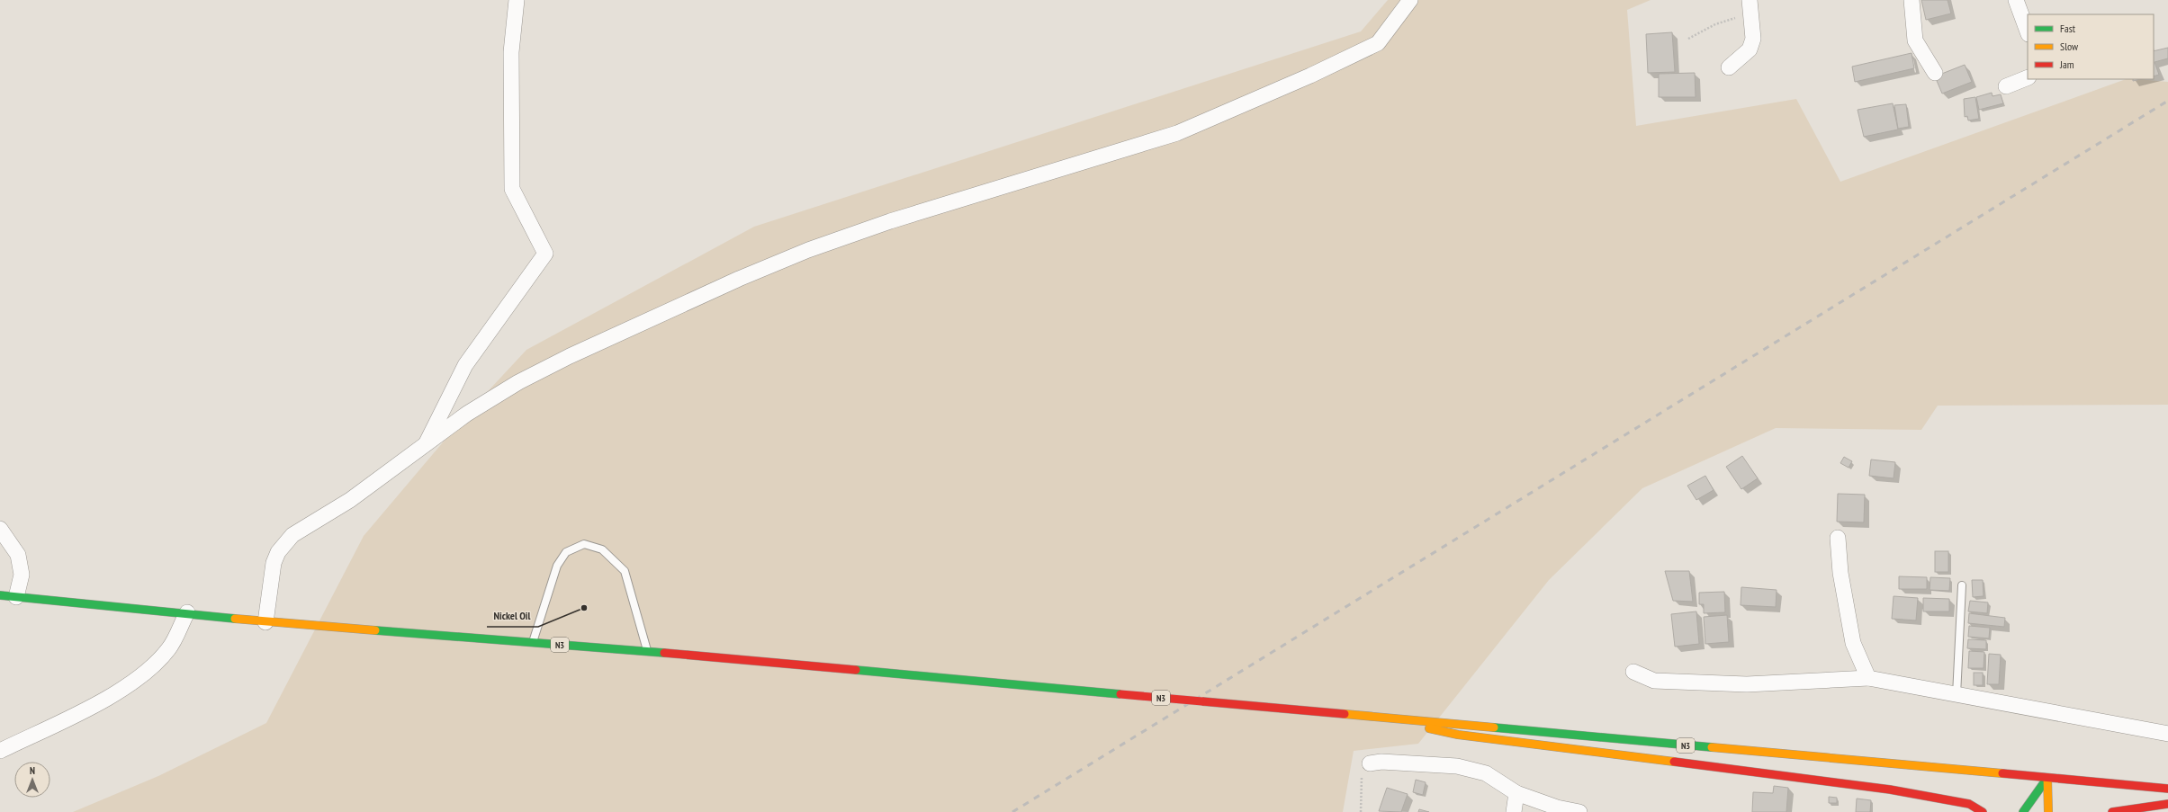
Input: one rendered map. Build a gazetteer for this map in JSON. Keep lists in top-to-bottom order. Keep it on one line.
{"streets":{"main road":["N3"]},"places":["Nickel Oil"],"legend":["Fast","Slow","Jam"],"north":"top"}
